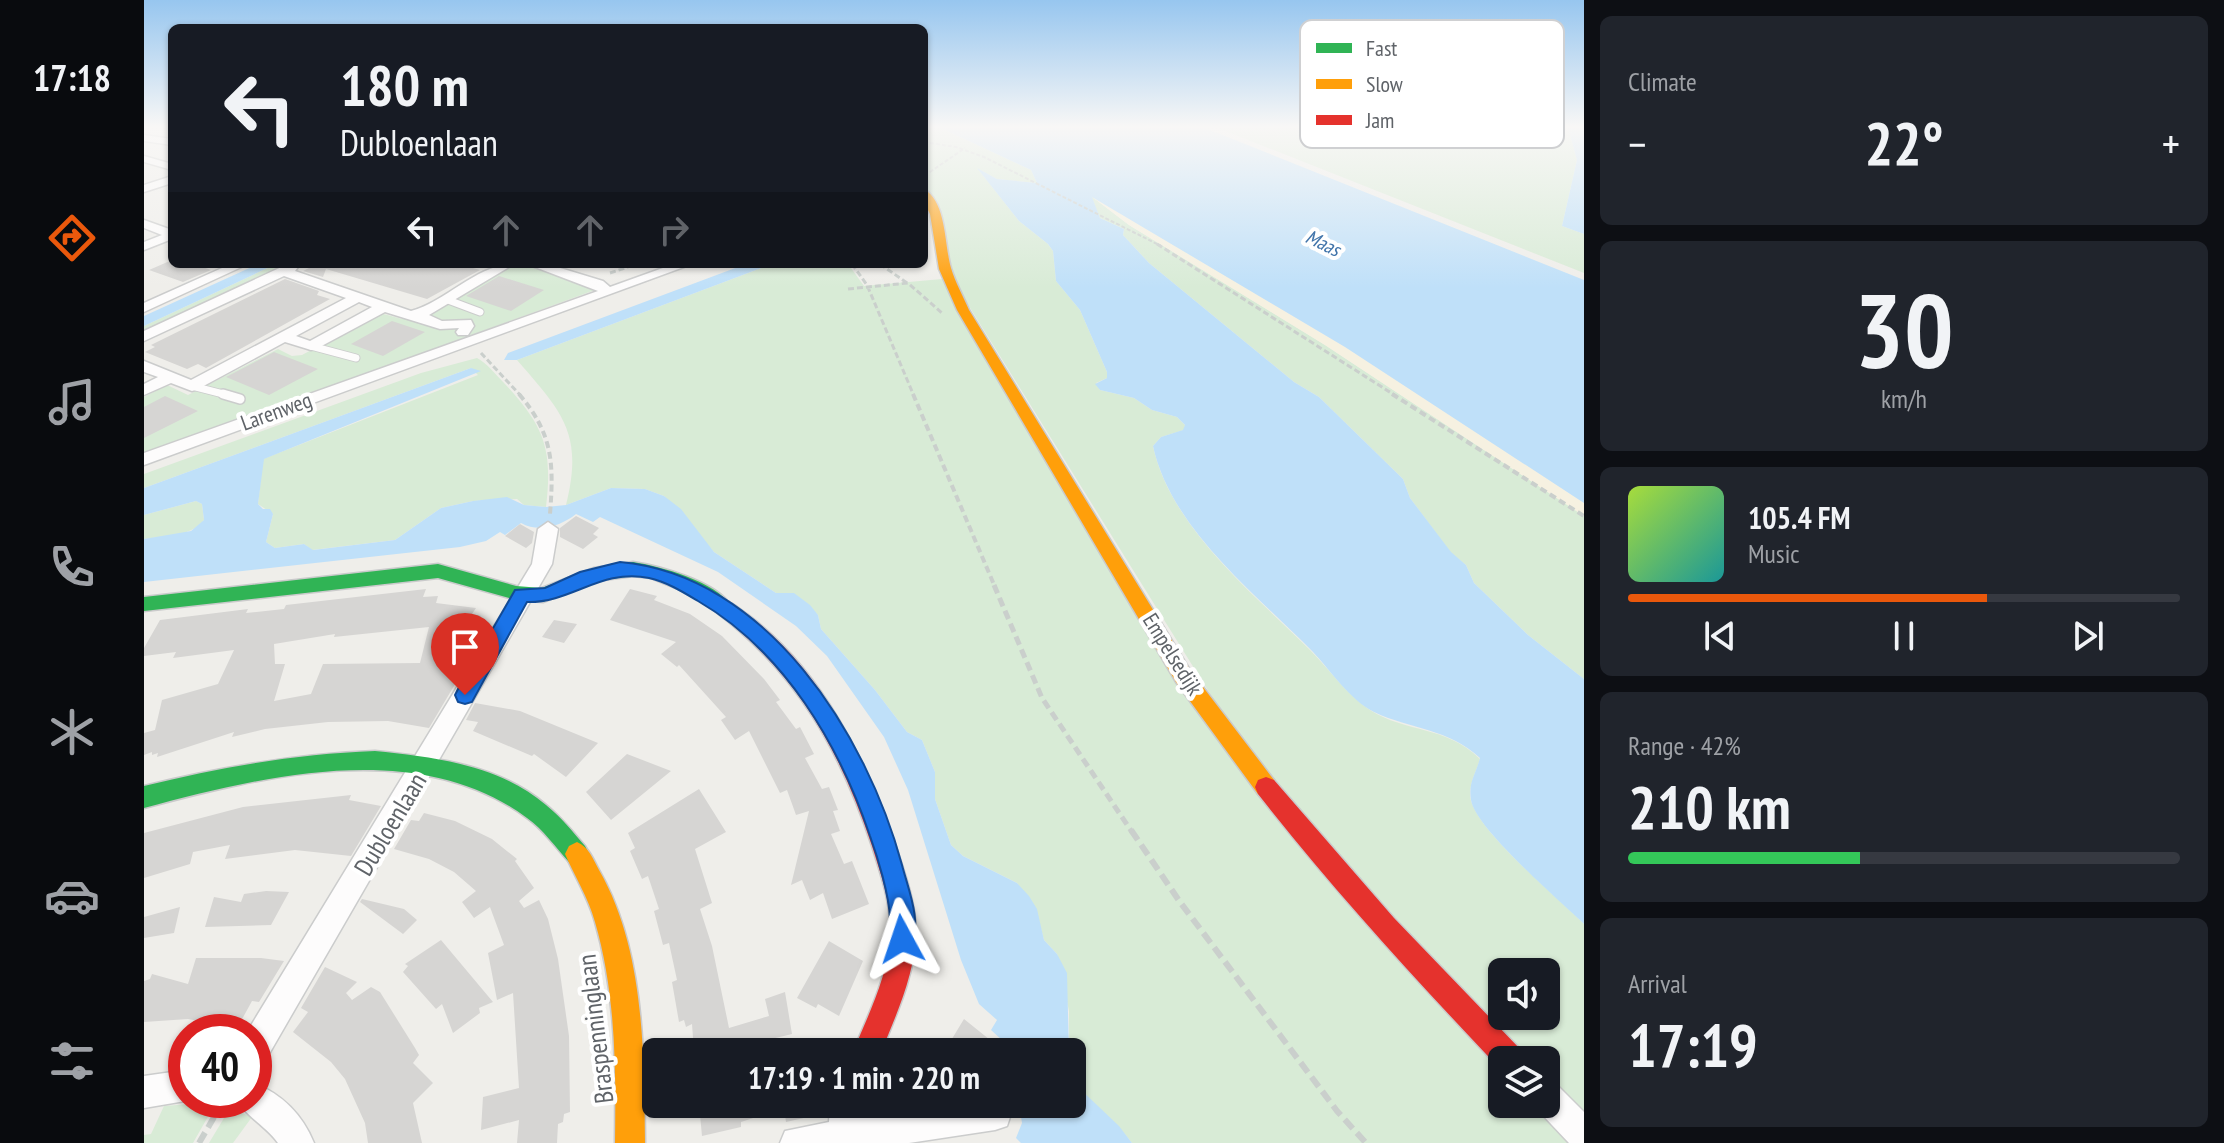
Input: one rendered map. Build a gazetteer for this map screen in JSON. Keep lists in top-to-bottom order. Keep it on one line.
{"streets":{"street":["Larenweg","Empelsedijk","Dubloenlaan","Braspenninglaan"]},"crossings":[["Dubloenlaan","Braspenninglaan"]],"water":["Maas"],"legend":["Fast","Slow","Jam"],"page":{"tabs":"17:18","tile":["Climate",["30","km/h"],["Range · 42%","210 km"],["Arrival","17:19"]],"turn":["180 m","Dubloenlaan"],"heat":["−","22°","+"],"song":["105.4 FM","Music"],"limit":"40","trip":"17:19 · 1 min · 220 m"}}
